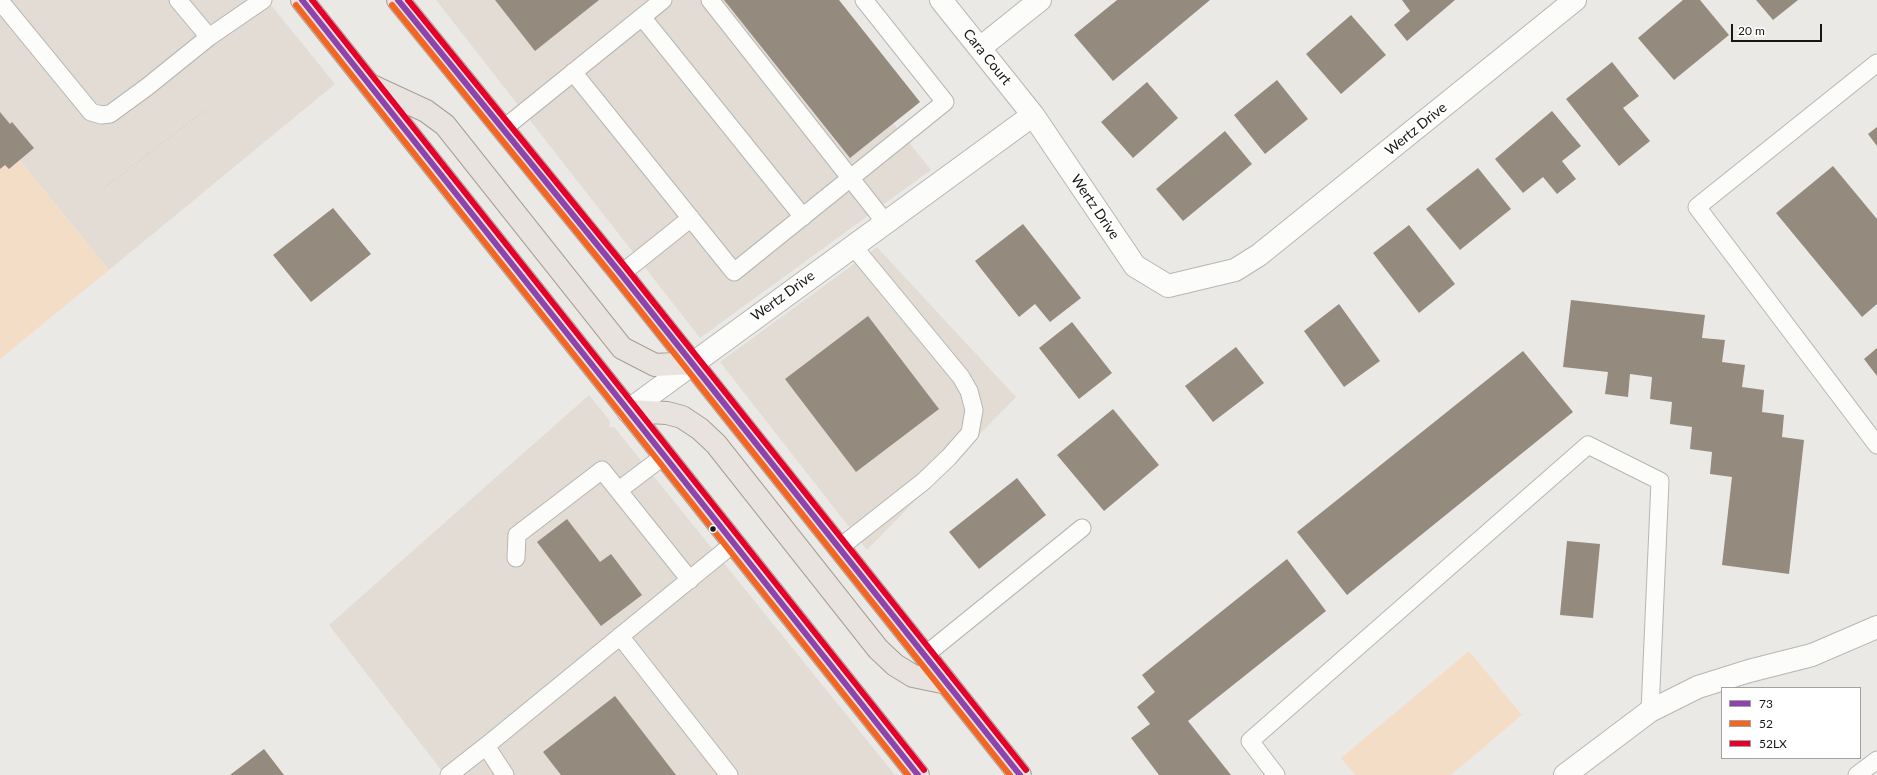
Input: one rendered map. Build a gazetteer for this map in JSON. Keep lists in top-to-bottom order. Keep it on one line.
{"streets":{"street":["Cara Court","Wertz Drive"]},"crossings":[["Cara Court","Wertz Drive"]],"lines":["transit line 73","transit line 52LX","transit line 52"],"legend":["73","52","52LX"],"scale_bar":"20 m"}
